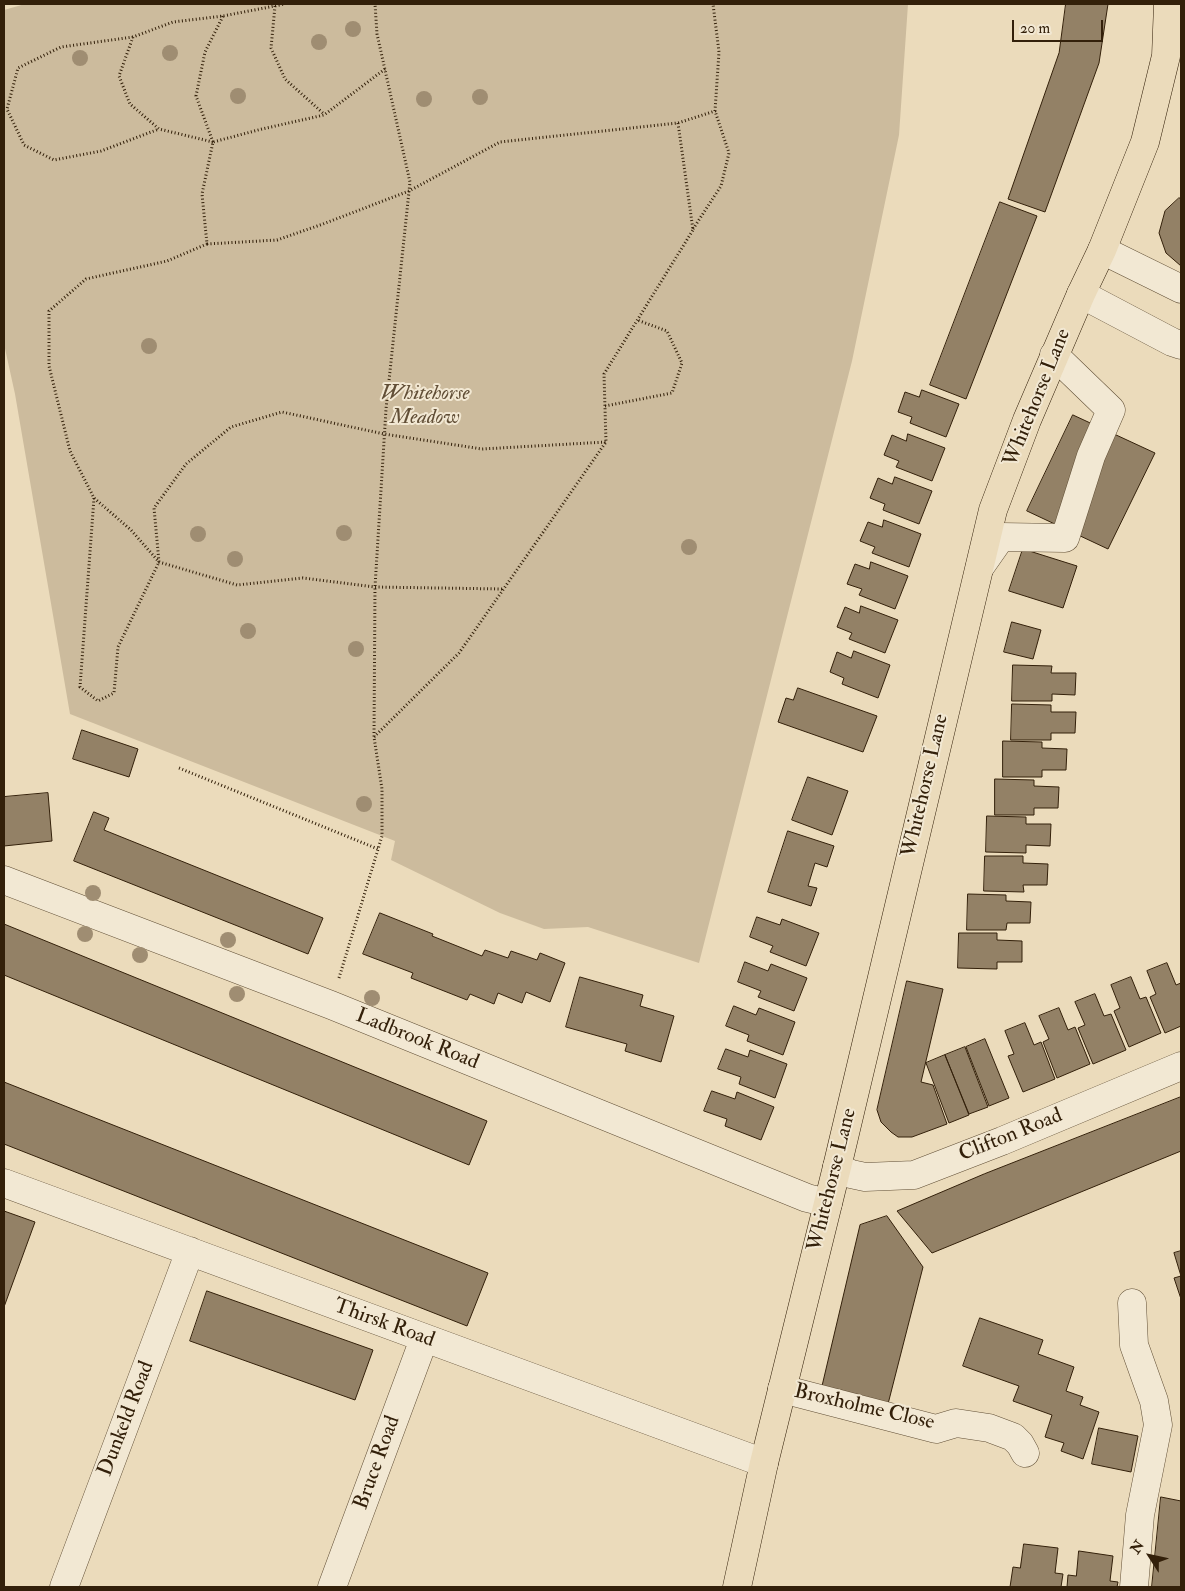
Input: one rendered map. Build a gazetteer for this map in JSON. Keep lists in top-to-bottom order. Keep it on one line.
{"streets":{"main road":["Whitehorse Lane"],"street":["Ladbrook Road","Clifton Road","Thirsk Road","Broxholme Close","Dunkeld Road","Bruce Road"]},"crossings":[["Whitehorse Lane","Ladbrook Road"],["Whitehorse Lane","Clifton Road"],["Whitehorse Lane","Thirsk Road"],["Whitehorse Lane","Broxholme Close"],["Thirsk Road","Dunkeld Road"],["Thirsk Road","Bruce Road"]],"parks":["Whitehorse Meadow"],"scale_bar":"20 m","north":"top left"}
